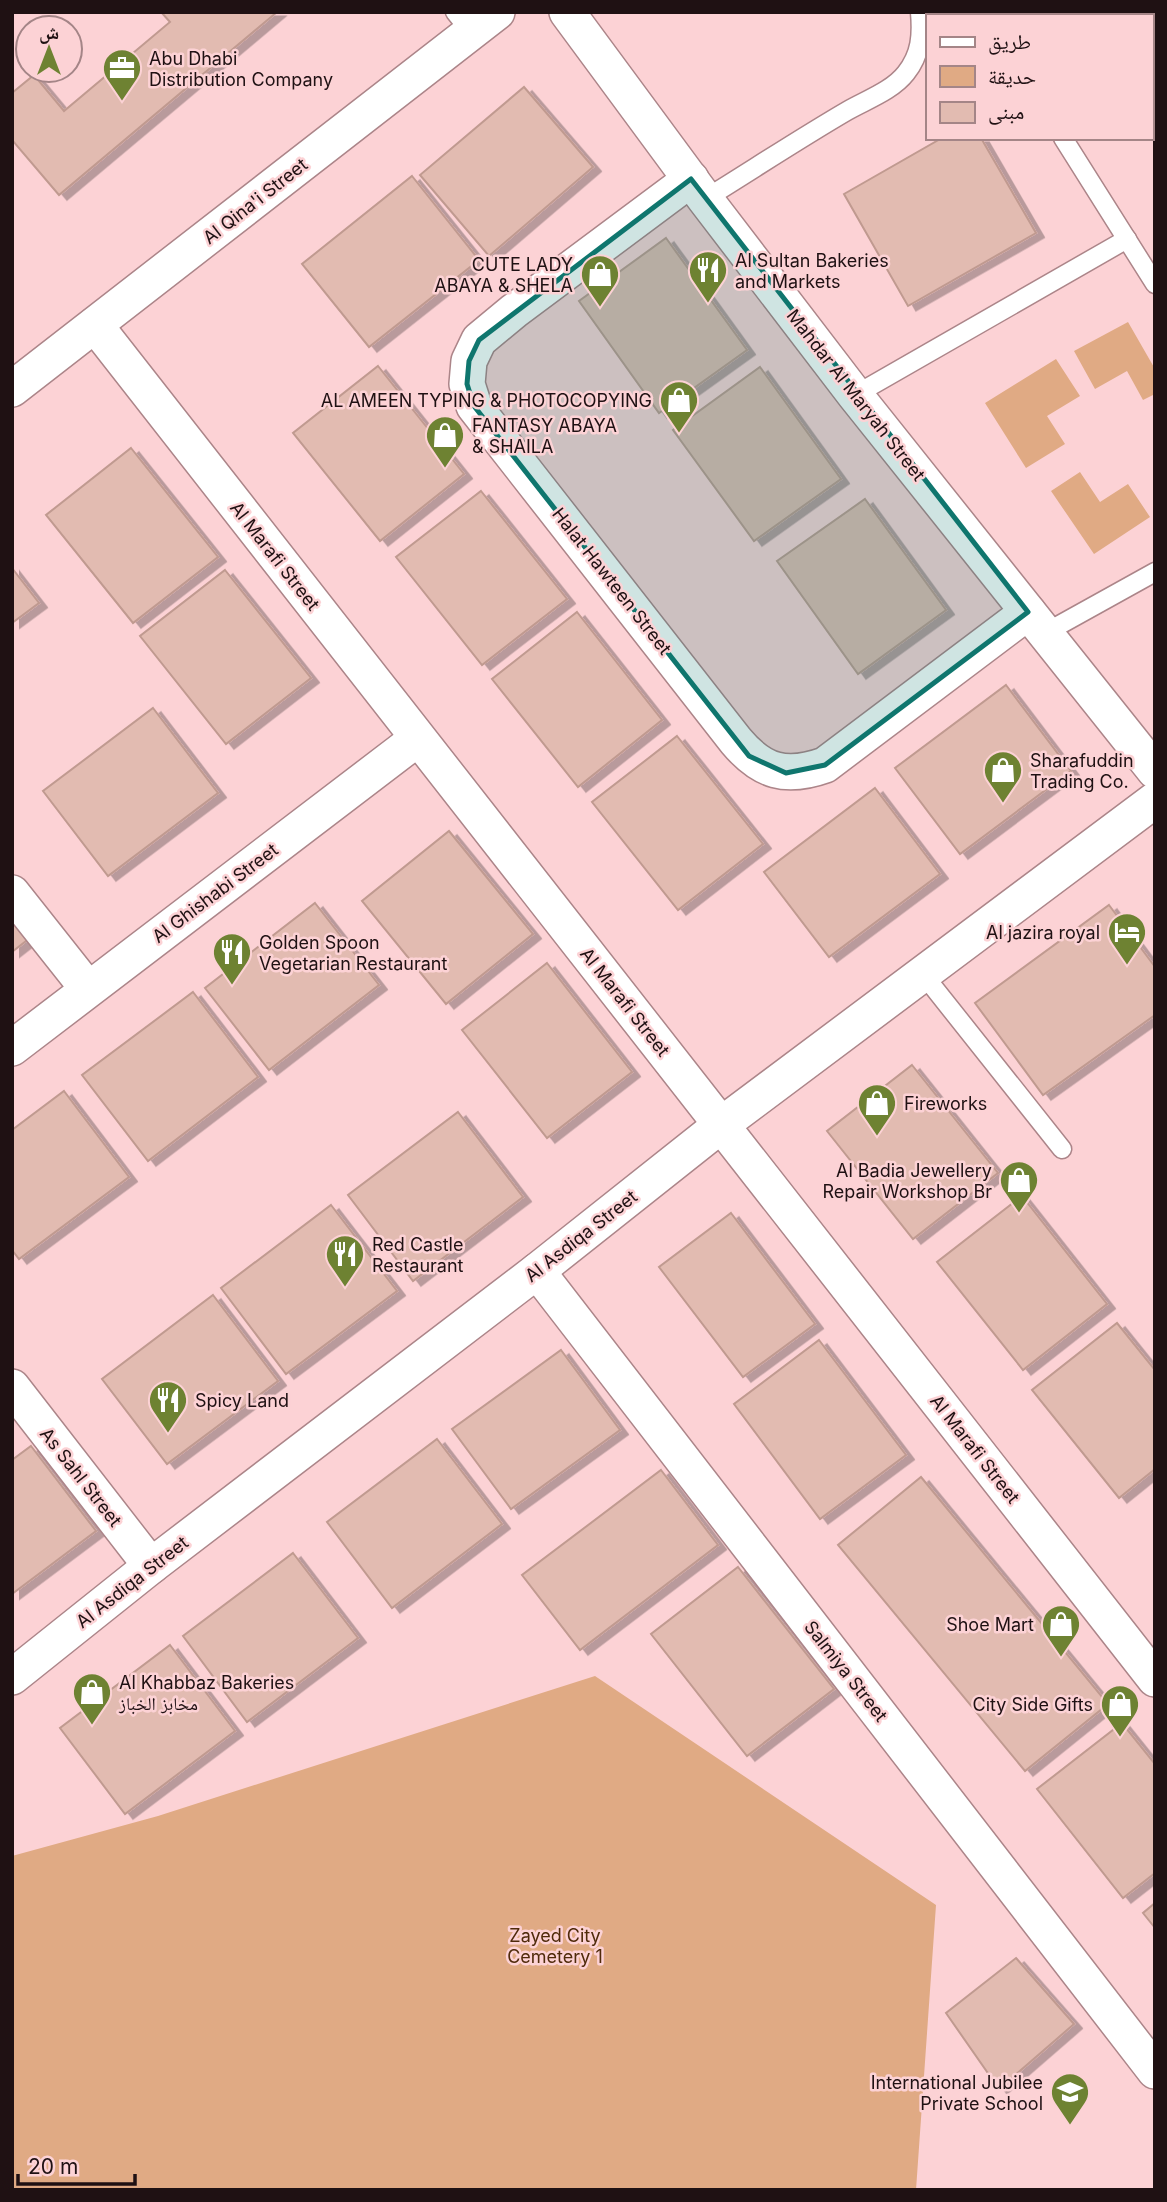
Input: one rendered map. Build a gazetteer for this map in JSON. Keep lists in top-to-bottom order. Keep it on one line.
{"streets":{"street":["Al Qina'i Street","Mahdar Al Maryah Street","Al Marafi Street","Halat Hawteen Street","Al Ghishabi Street","Al Asdiqa Street","As Sahl Street","Salmiya Street"]},"crossings":[["Al Qina'i Street","Al Marafi Street"],["Mahdar Al Maryah Street","Halat Hawteen Street"],["Al Marafi Street","Al Ghishabi Street"],["Al Marafi Street","Al Asdiqa Street"],["Al Asdiqa Street","As Sahl Street"],["Al Asdiqa Street","Salmiya Street"]],"parks":["Zayed City Cemetery 1"],"places":{"office":["Abu Dhabi Distribution Company"],"restaurant":["Al Sultan Bakeries and Markets","Golden Spoon Vegetarian Restaurant","Red Castle Restaurant","Spicy Land"],"shop":["CUTE LADY ABAYA & SHELA","AL AMEEN TYPING & PHOTOCOPYING","FANTASY ABAYA & SHAILA","Sharafuddin Trading Co.","Fireworks","Al Badia Jewellery Repair Workshop Br","Shoe Mart","Al Khabbaz Bakeries مخابز الخباز","City Side Gifts"],"hotel":["Al jazira royal"],"school or university":["International Jubilee Private School"]},"legend":["طريق","حديقة","مبنى"],"scale_bar":"20 m","north":"top"}
